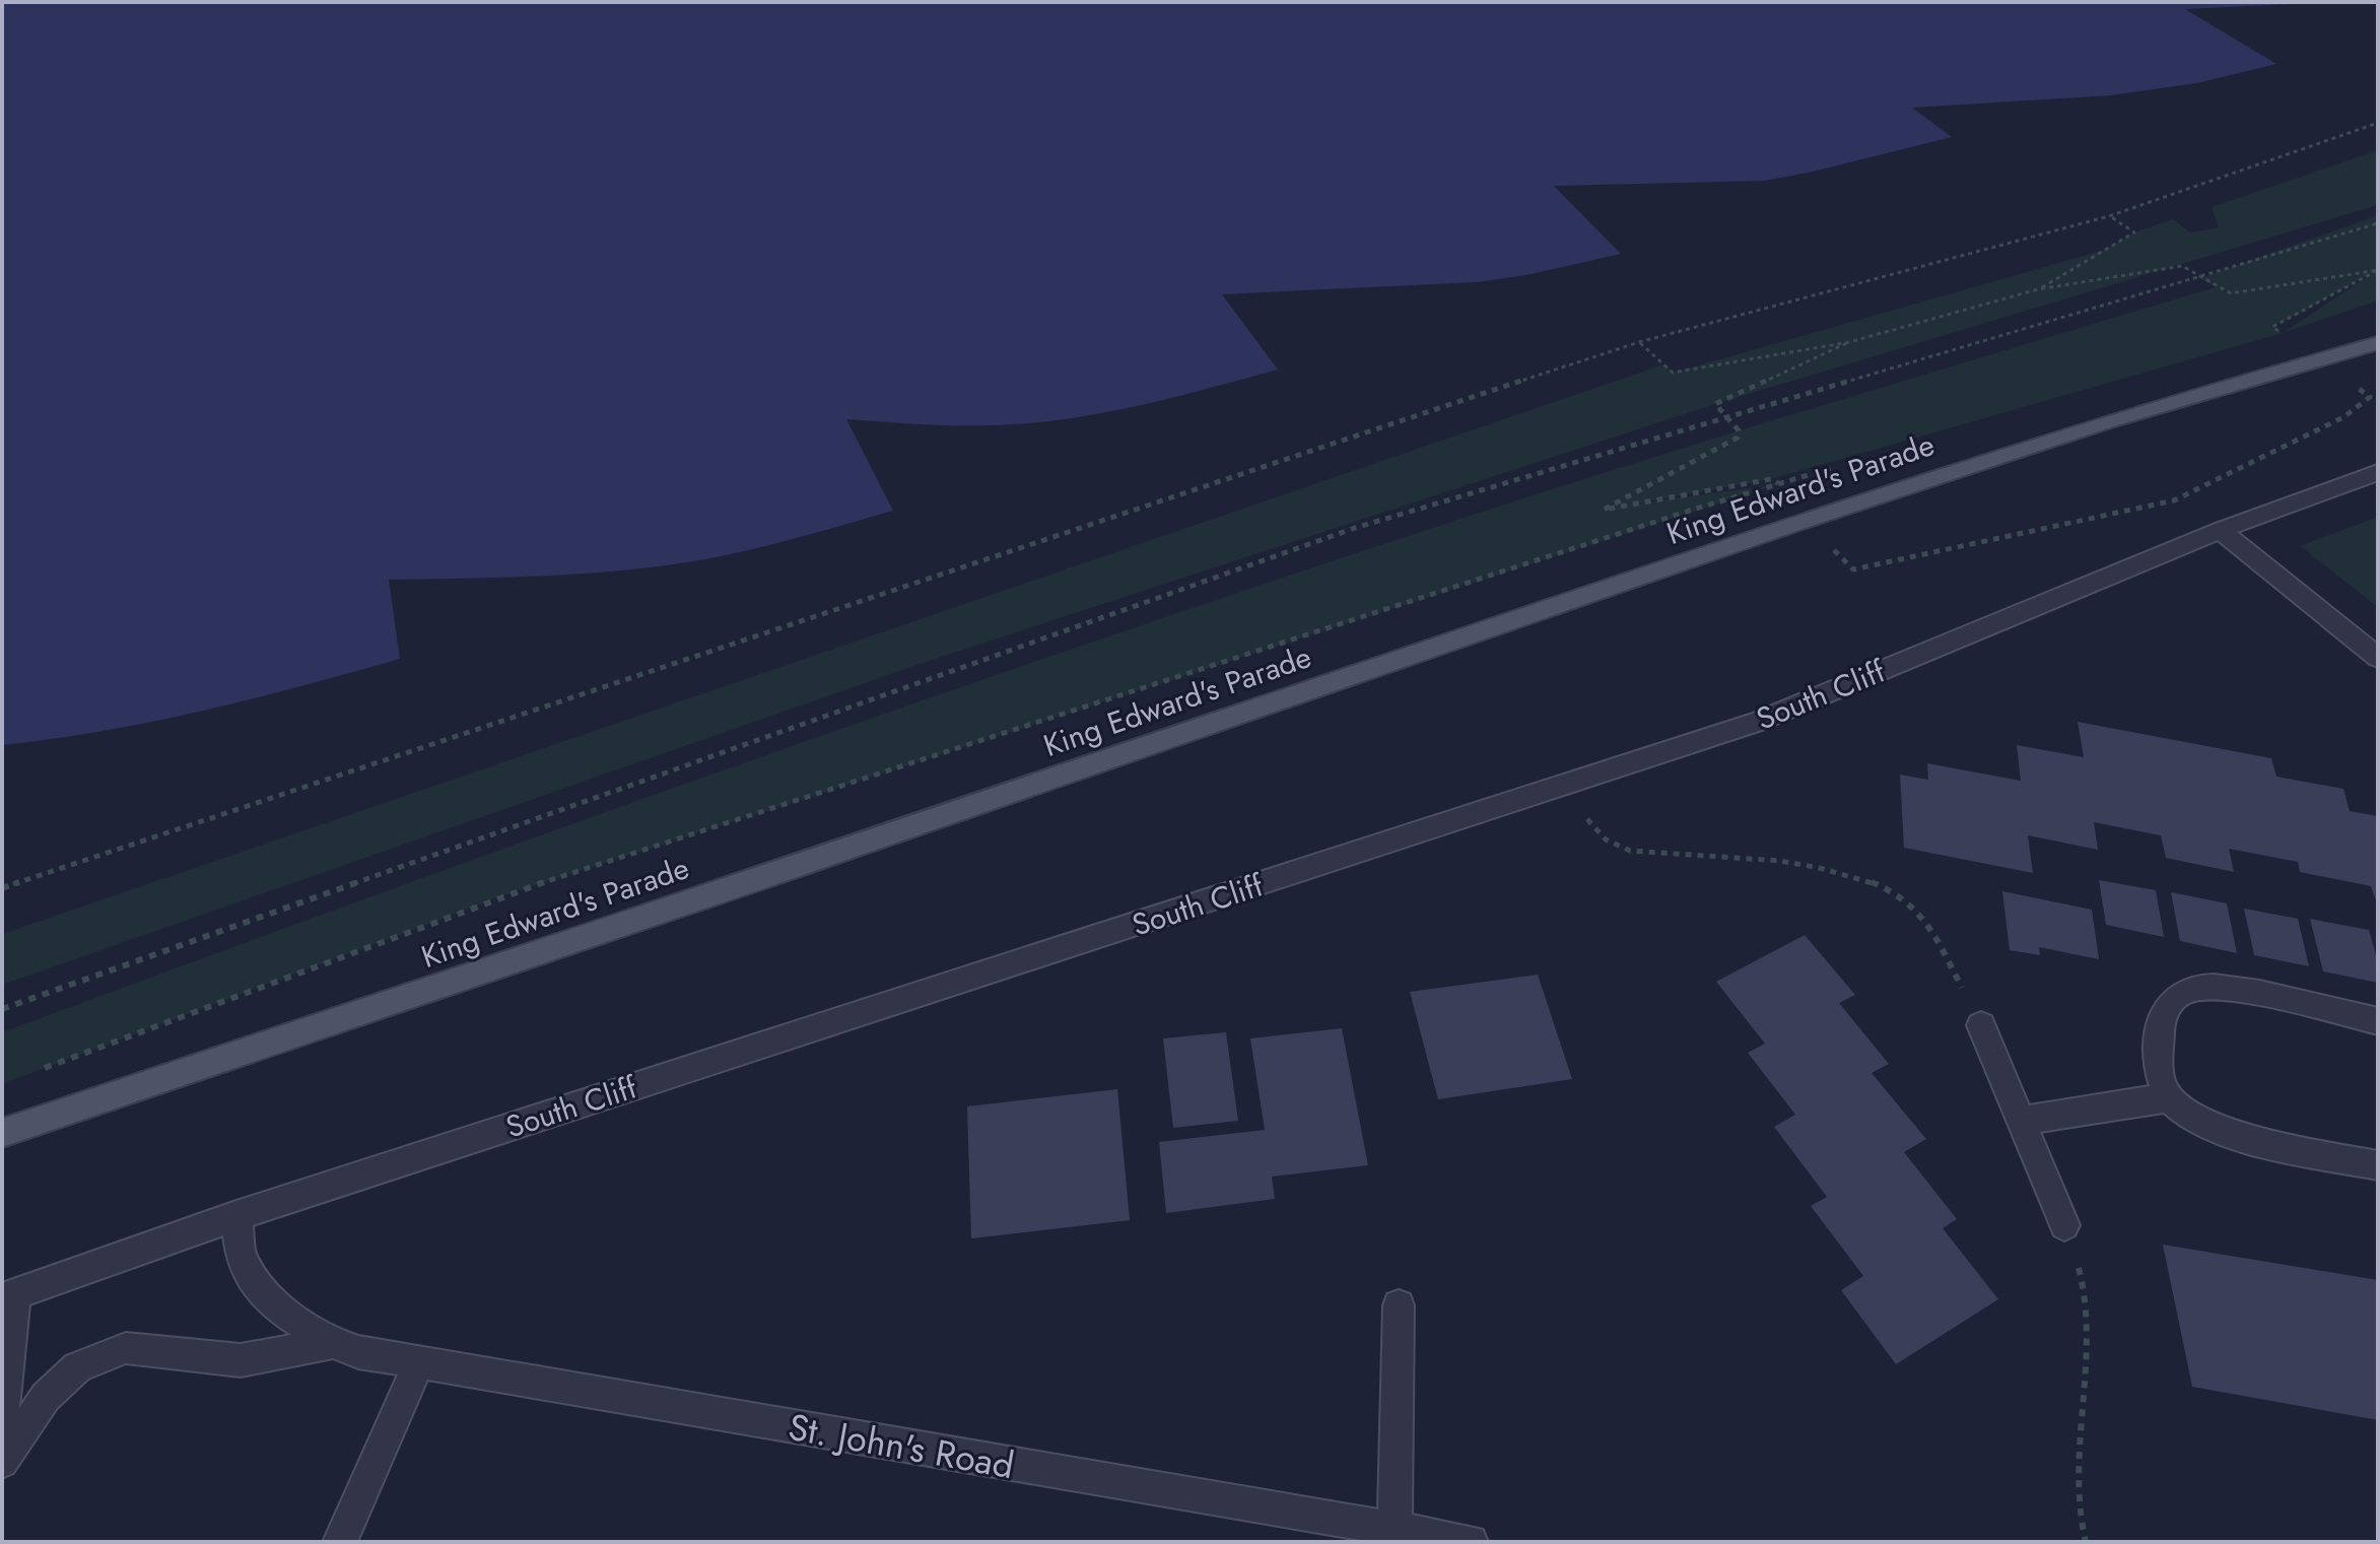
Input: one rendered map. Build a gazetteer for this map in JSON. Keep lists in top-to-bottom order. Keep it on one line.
{"streets":{"main road":["King Edward's Parade"],"street":["South Cliff","St. John's Road"]},"crossings":[["South Cliff","St. John's Road"]]}
